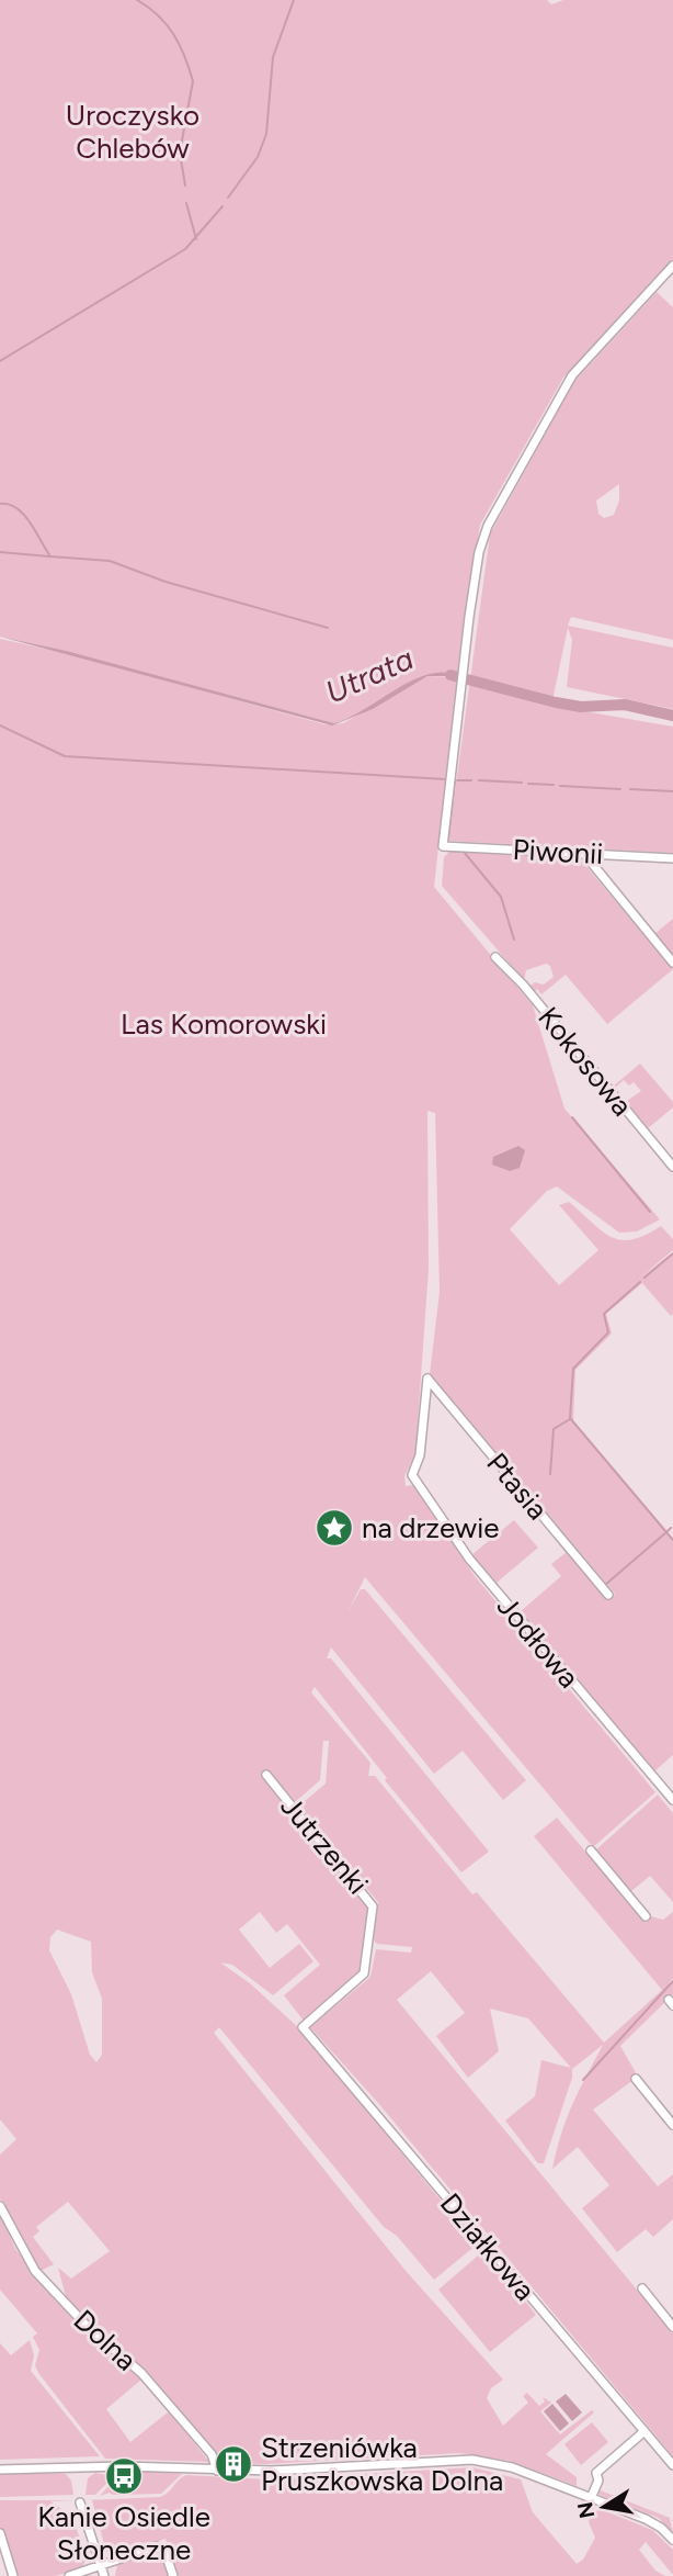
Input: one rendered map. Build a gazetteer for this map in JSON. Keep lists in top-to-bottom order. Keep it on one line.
{"streets":{"street":["Piwonii","Kokosowa","Ptasia","Jodłowa","Jutrzenki","Działkowa","Dolna"]},"crossings":[["Ptasia","Jodłowa"],["Jutrzenki","Działkowa"]],"water":["Utrata"],"parks":["Uroczysko Chlebów","Las Komorowski"],"places":{"place":["na drzewie"],"building":["Strzeniówka Pruszkowska Dolna"],"bus stop":["Kanie Osiedle Słoneczne"]},"north":"left"}
